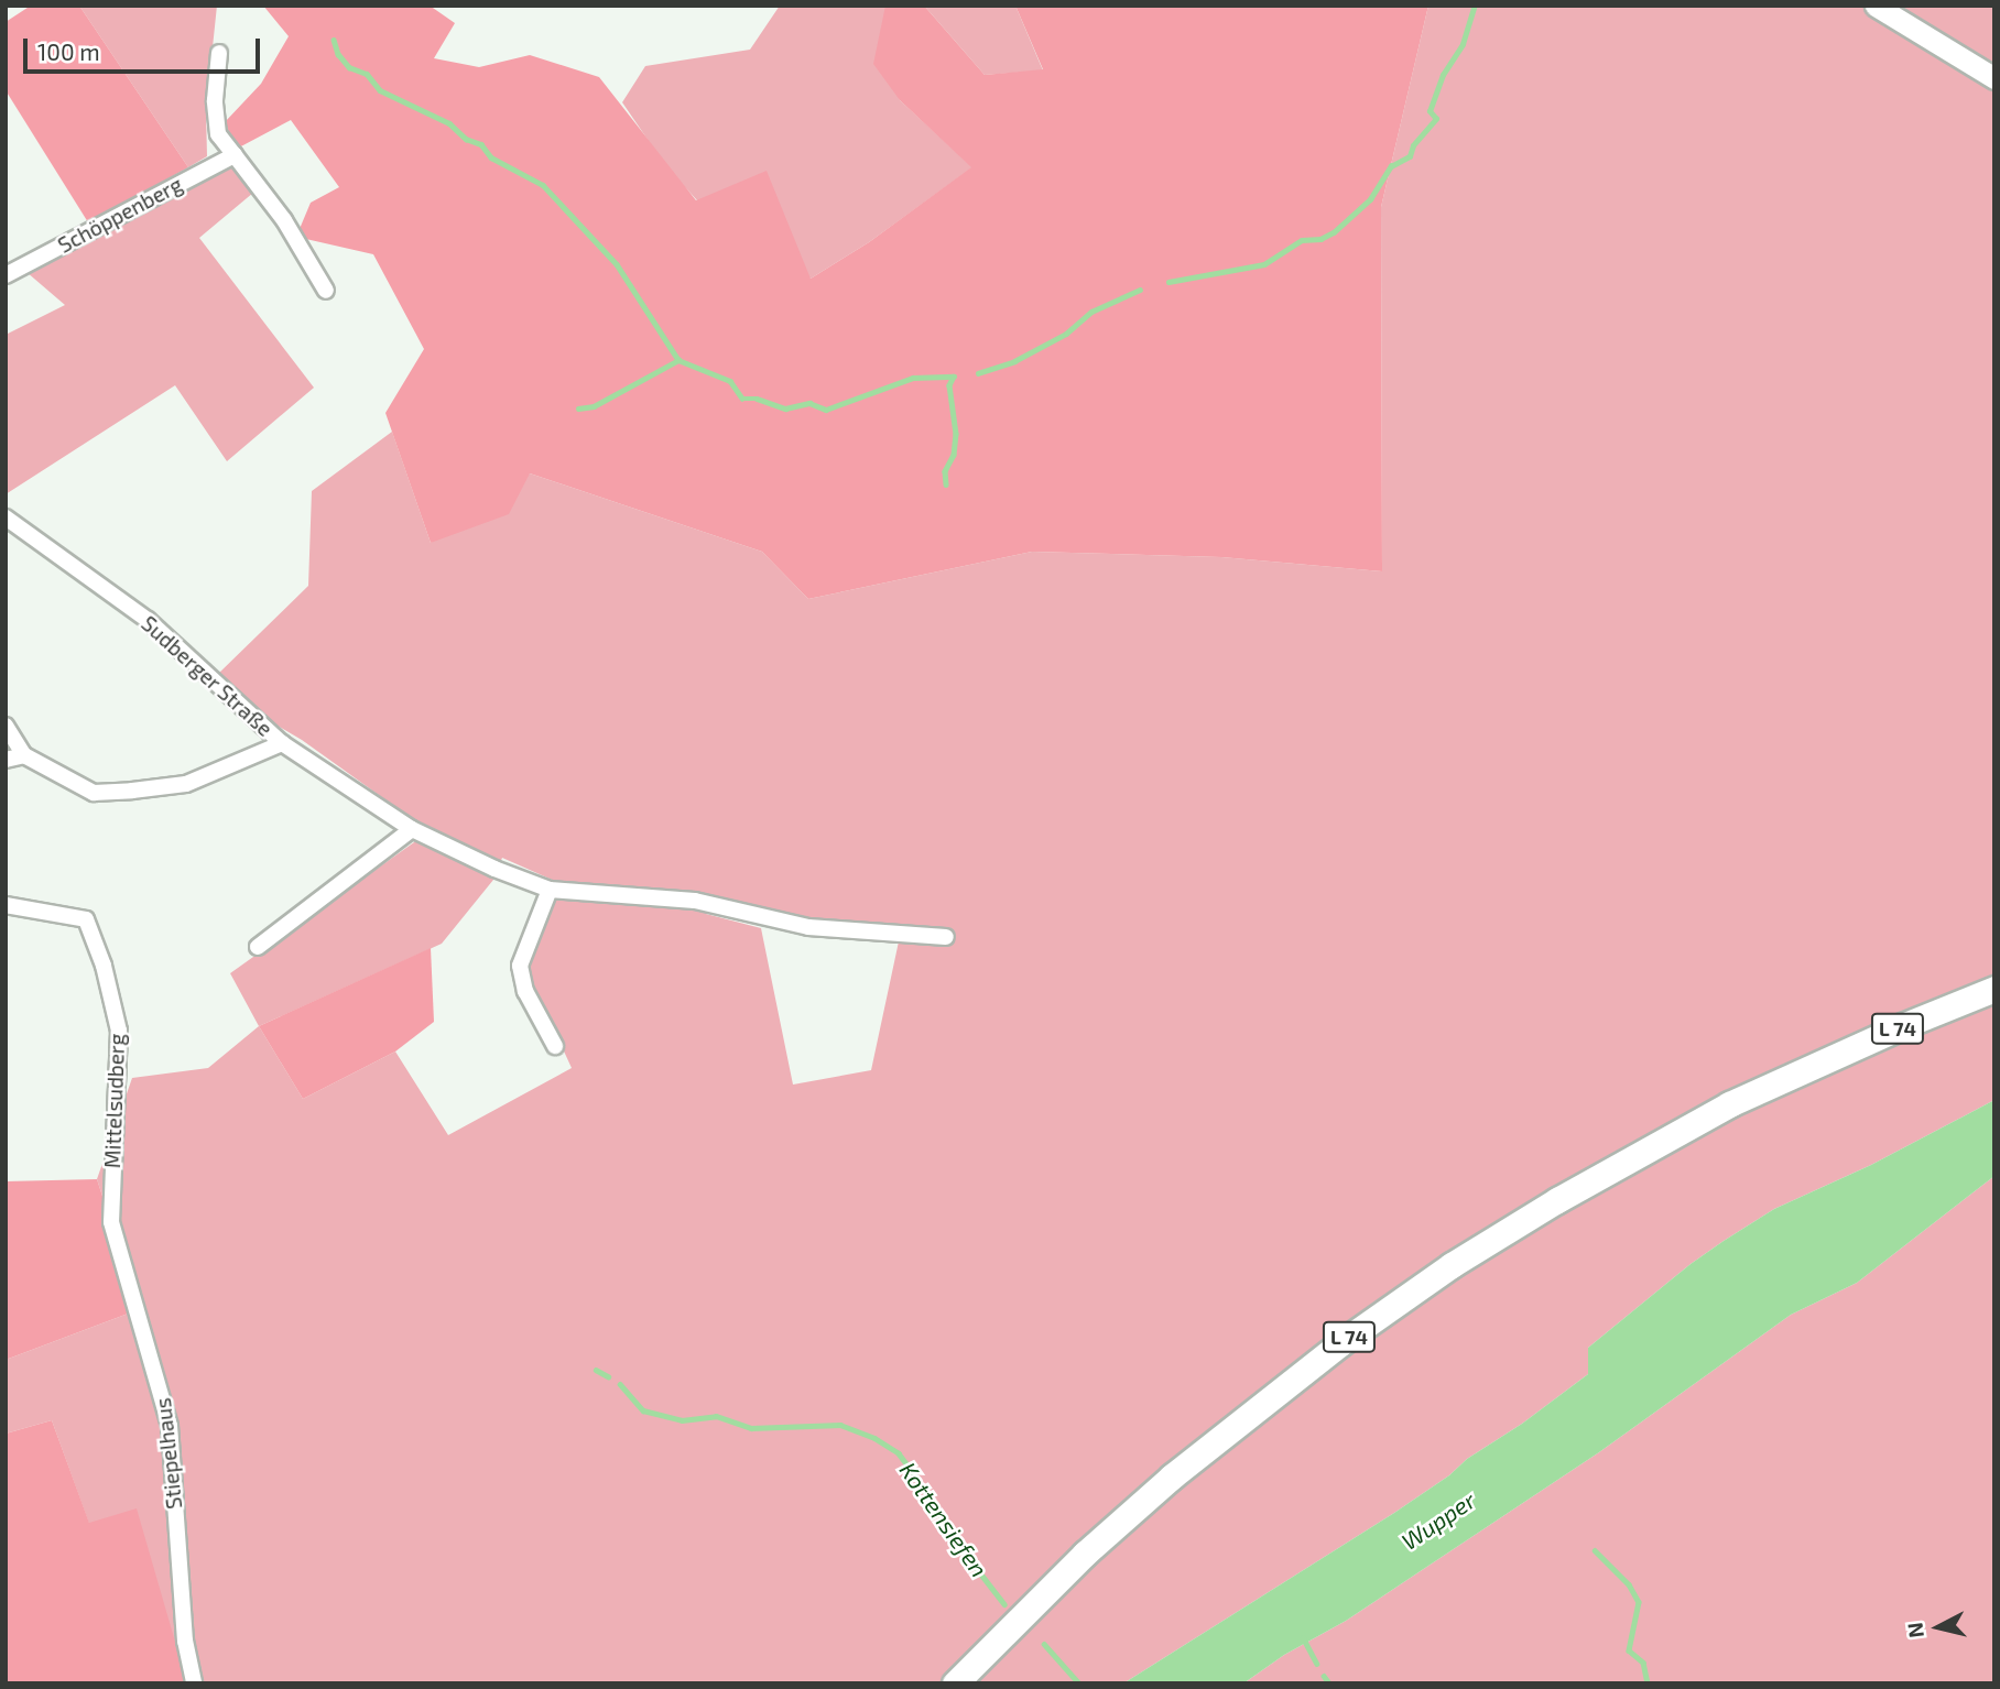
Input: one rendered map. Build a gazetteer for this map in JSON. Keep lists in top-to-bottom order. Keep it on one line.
{"streets":{"main road":["L 74"],"street":["Schöppenberg","Sudberger Straße","Mittelsudberg","Stiepelhaus"]},"crossings":[["Mittelsudberg","Stiepelhaus"]],"water":["Kottensiefen","Wupper"],"scale_bar":"100 m","north":"left"}
